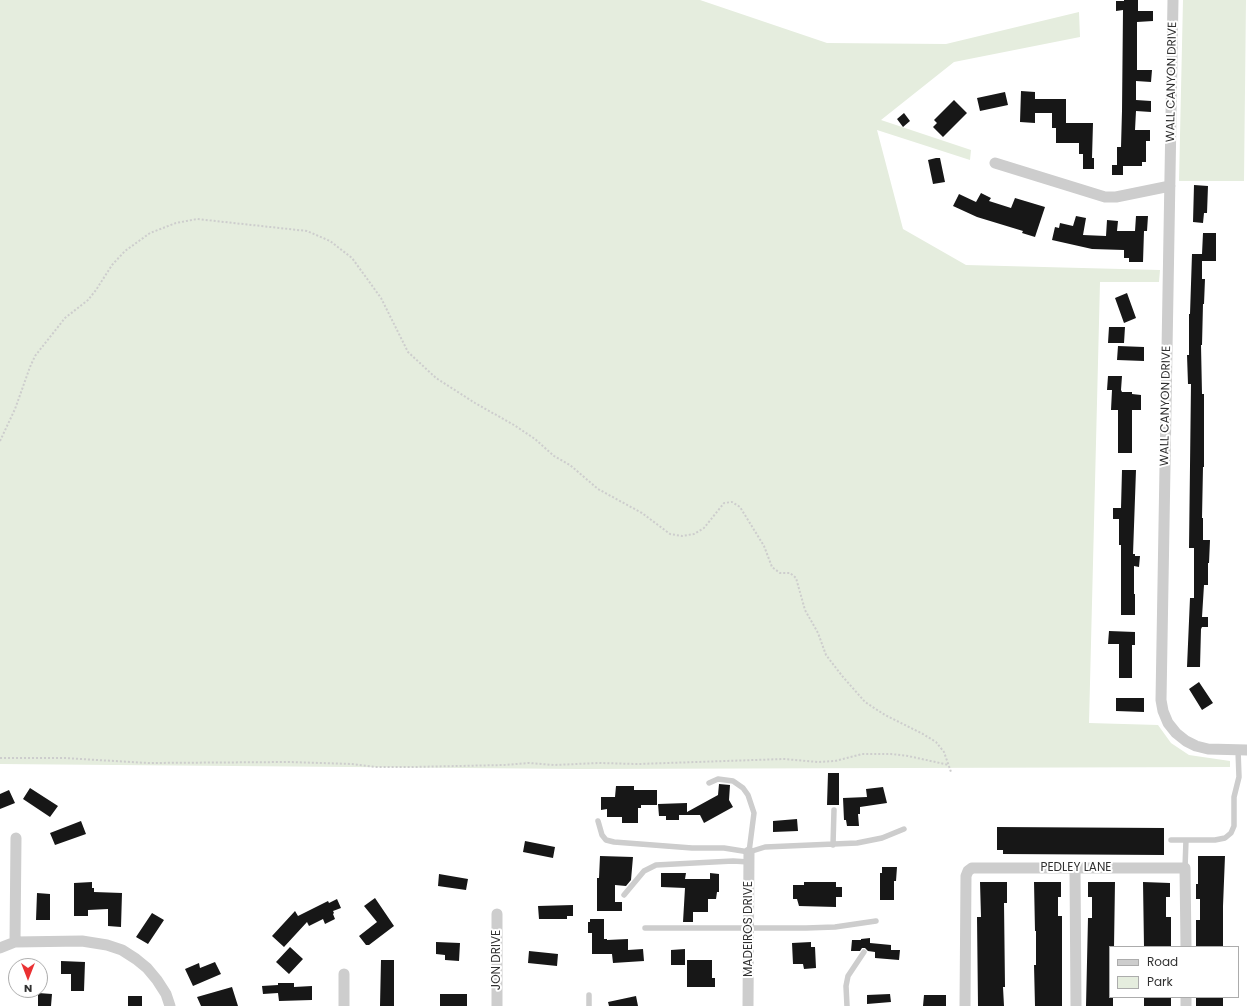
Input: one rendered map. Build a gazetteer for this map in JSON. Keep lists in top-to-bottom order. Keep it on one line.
{"streets":{"street":["WALL CANYON DRIVE","PEDLEY LANE","MADEIROS DRIVE","JON DRIVE"]},"legend":["Road","Park"],"north":"bottom"}
